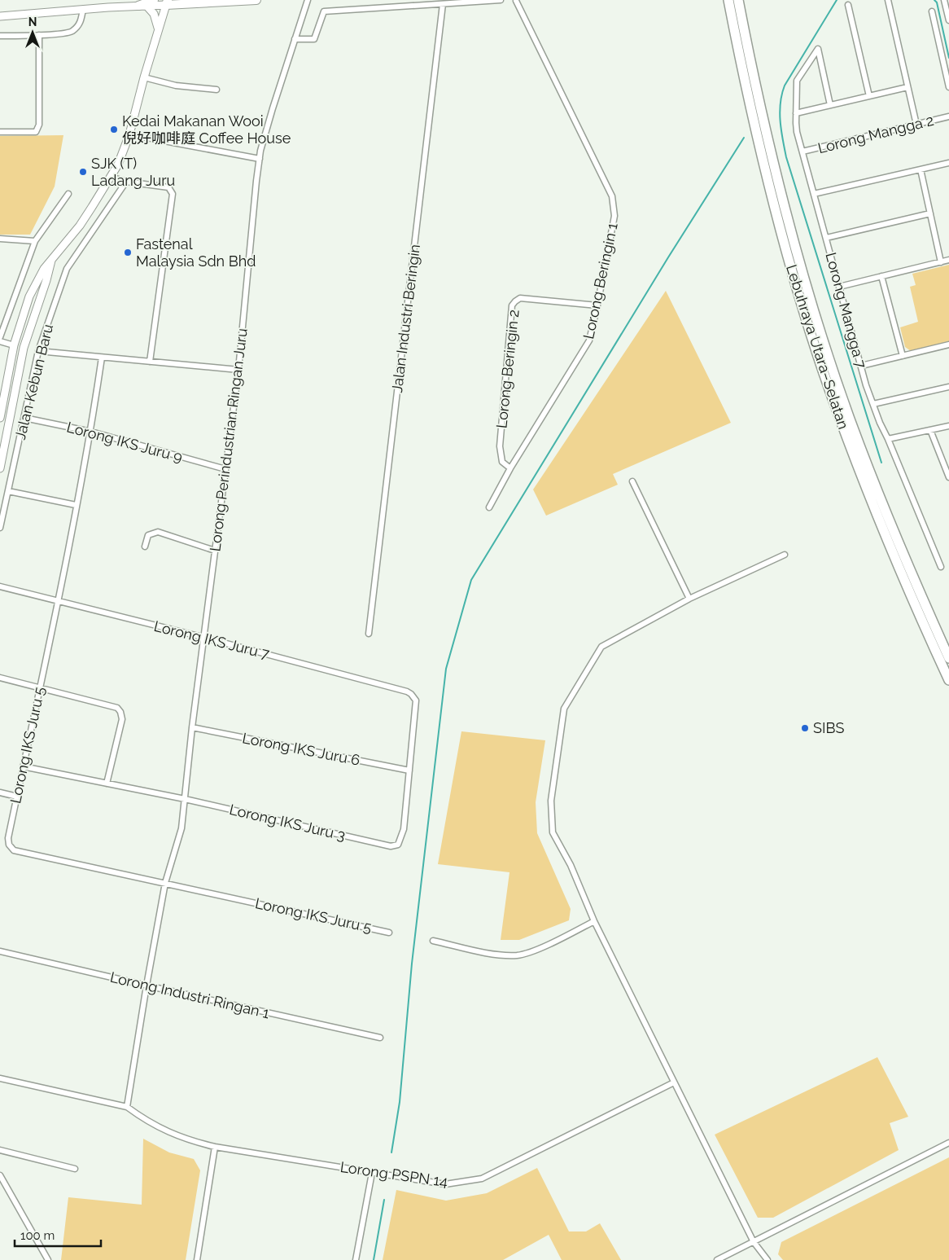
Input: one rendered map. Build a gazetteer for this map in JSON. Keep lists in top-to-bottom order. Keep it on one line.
{"streets":{"highway":["Lebuhraya Utara–Selatan"],"street":["Lorong Mangga 2","Lorong Beringin 1","Lorong Mangga 7","Jalan Industri Beringin","Lorong Beringin 2","Jalan Kebun Baru","Lorong Perindustrian Ringan Juru","Lorong IKS Juru 9","Lorong IKS Juru 7","Lorong IKS Juru 5","Lorong IKS Juru 6","Lorong IKS Juru 3","Lorong Industri Ringan 1","Lorong PSPN 14"]},"crossings":[["Lorong Mangga 2","Lorong Mangga 7"],["Lorong Beringin 1","Lorong Beringin 2"],["Jalan Kebun Baru","Lorong IKS Juru 9"],["Lorong Perindustrian Ringan Juru","Lorong IKS Juru 9"],["Lorong Perindustrian Ringan Juru","Lorong IKS Juru 7"],["Lorong Perindustrian Ringan Juru","Lorong IKS Juru 5"],["Lorong Perindustrian Ringan Juru","Lorong IKS Juru 6"],["Lorong Perindustrian Ringan Juru","Lorong IKS Juru 3"],["Lorong Perindustrian Ringan Juru","Lorong Industri Ringan 1"],["Lorong Perindustrian Ringan Juru","Lorong PSPN 14"],["Lorong IKS Juru 9","Lorong IKS Juru 5"],["Lorong IKS Juru 7","Lorong IKS Juru 5"],["Lorong IKS Juru 7","Lorong IKS Juru 6"],["Lorong IKS Juru 7","Lorong IKS Juru 3"],["Lorong IKS Juru 5","Lorong IKS Juru 3"],["Lorong IKS Juru 6","Lorong IKS Juru 3"]],"places":["Kedai Makanan Wooi 倪好咖啡庭 Coffee House","SJK (T) Ladang Juru","Fastenal Malaysia Sdn Bhd","SIBS"],"scale_bar":"100 m","north":"top"}
